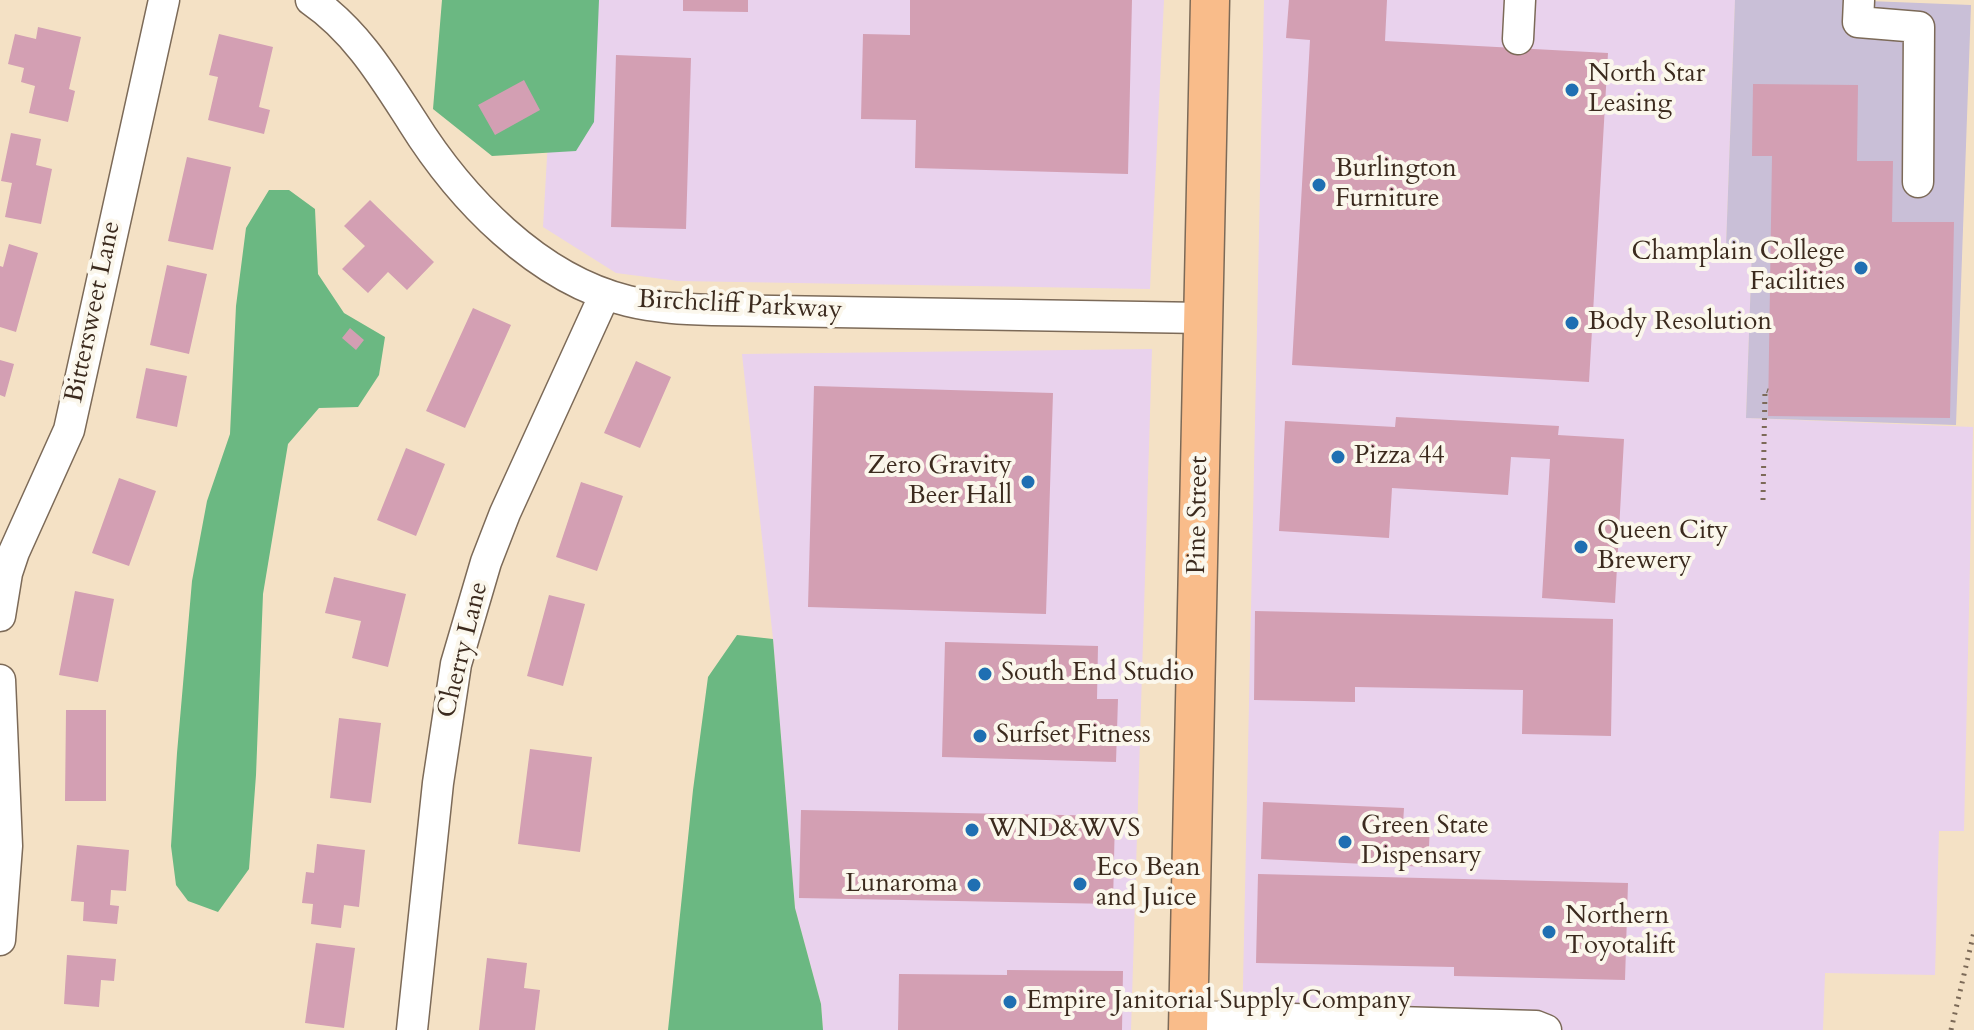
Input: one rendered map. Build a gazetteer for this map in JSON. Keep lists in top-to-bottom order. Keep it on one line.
{"streets":{"main road":["Pine Street"],"street":["Birchcliff Parkway","Bittersweet Lane","Cherry Lane"]},"crossings":[["Birchcliff Parkway","Pine Street"],["Birchcliff Parkway","Cherry Lane"]],"places":["North Star Leasing","Burlington Furniture","Champlain College Facilities","Body Resolution","Pizza 44","Zero Gravity Beer Hall","Queen City Brewery","South End Studio","Surfset Fitness","WND&WVS","Green State Dispensary","Eco Bean and Juice","Lunaroma","Northern Toyotalift","Empire Janitorial Supply Company"]}
